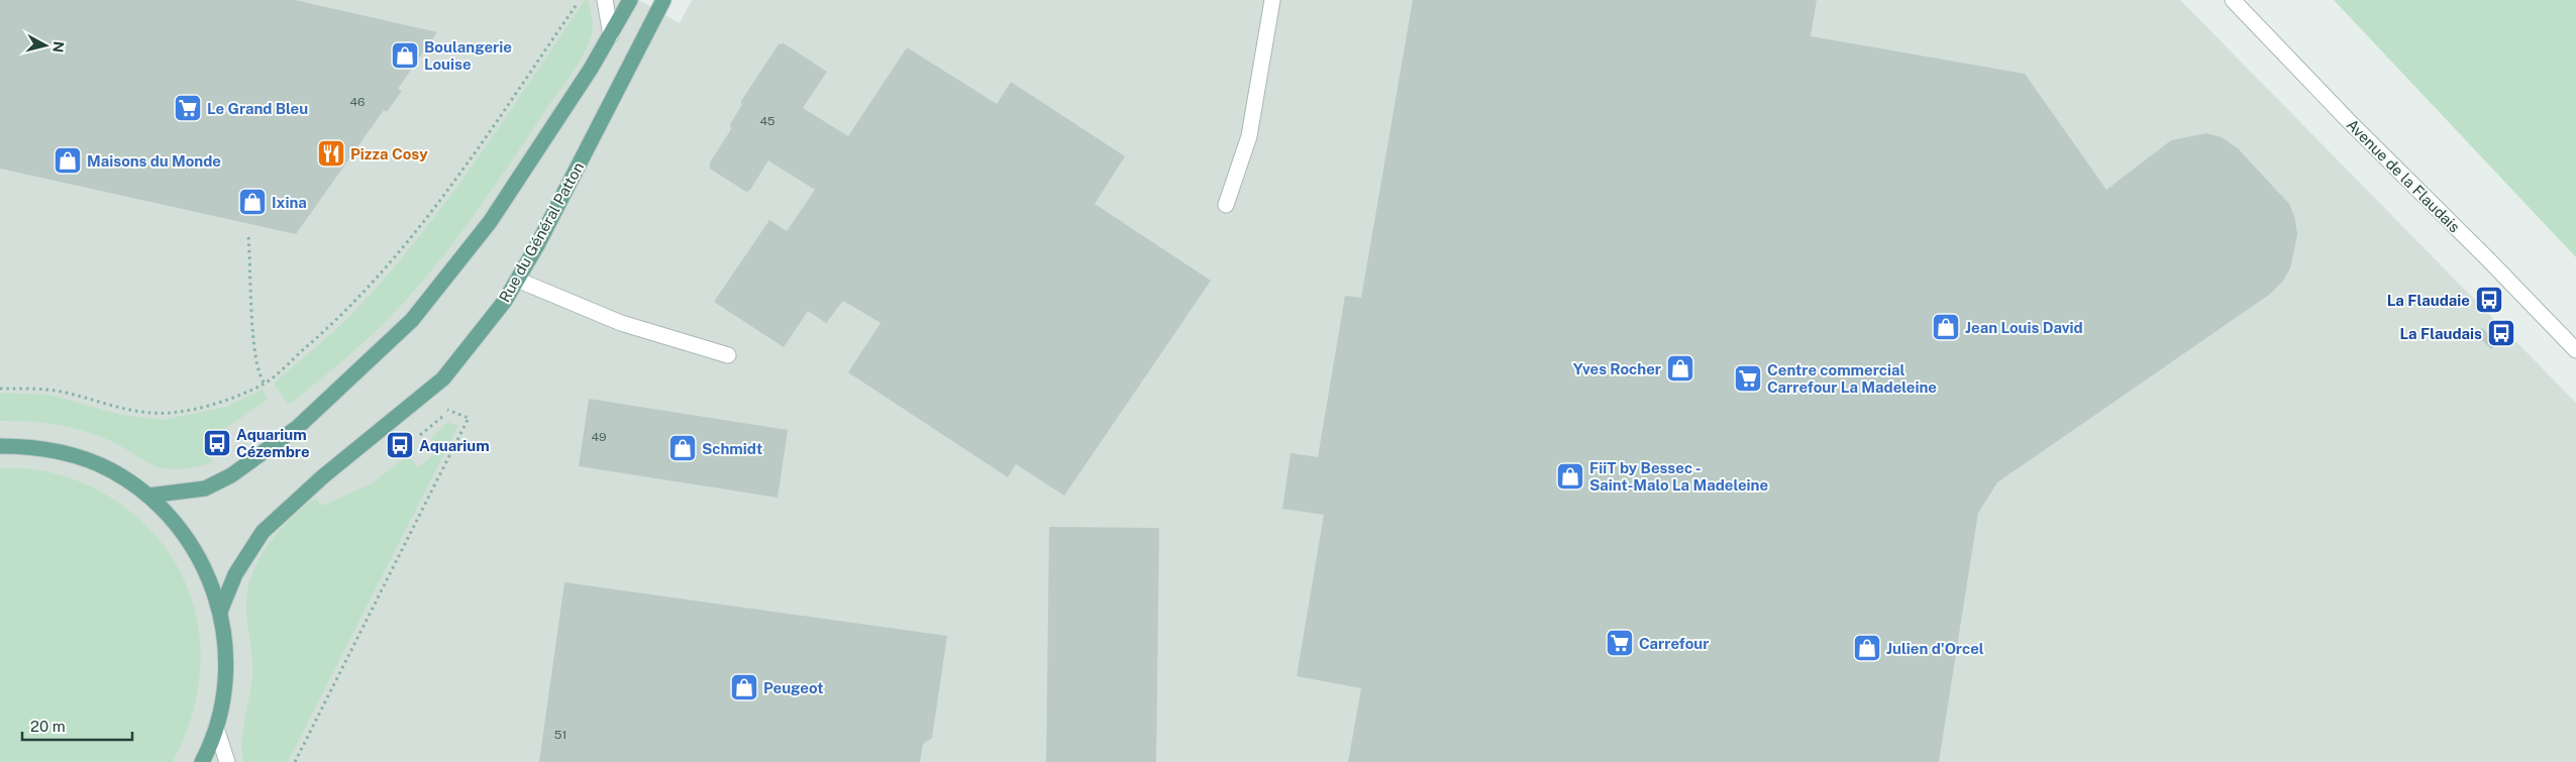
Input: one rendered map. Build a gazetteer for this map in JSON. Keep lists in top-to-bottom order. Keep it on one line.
{"streets":{"main road":["Rue du Général Patton"],"street":["Avenue de la Flaudais"]},"places":{"shop":["Boulangerie Louise","Maisons du Monde","Ixina","Jean Louis David","Yves Rocher","Schmidt","FiiT by Bessec - Saint-Malo La Madeleine","Julien d'Orcel","Peugeot"],"supermarket":["Le Grand Bleu","Centre commercial Carrefour La Madeleine","Carrefour"],"restaurant":["Pizza Cosy"],"bus stop":["La Flaudaie","La Flaudais","Aquarium Cézembre","Aquarium"]},"house_numbers":["46","45","49","51"],"scale_bar":"20 m","north":"right"}
